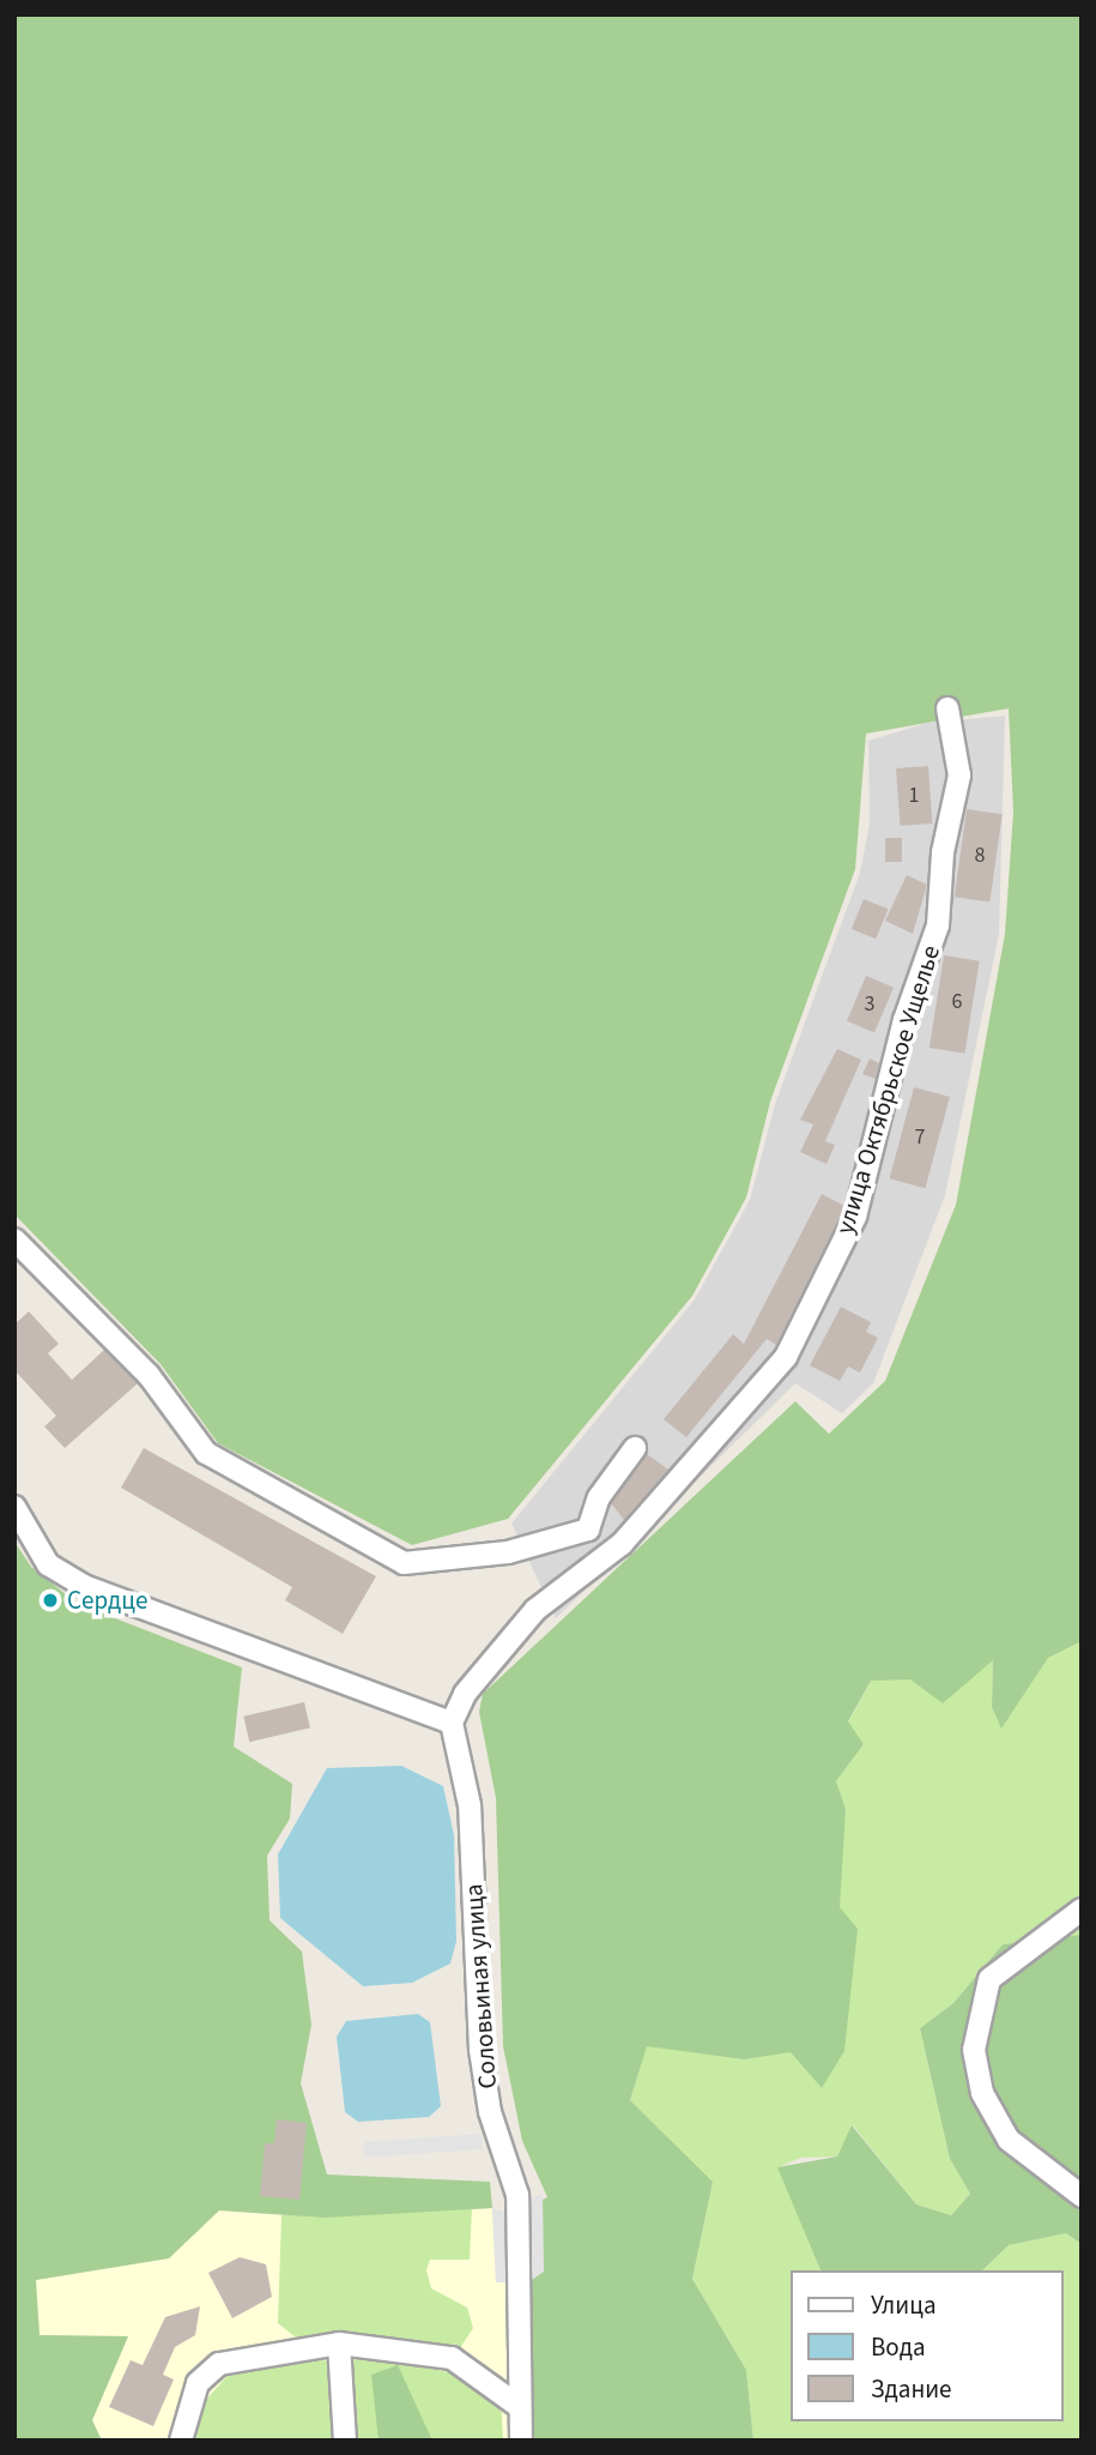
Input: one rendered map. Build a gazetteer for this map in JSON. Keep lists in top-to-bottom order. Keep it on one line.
{"streets":{"street":["улица Октябрьское Ущелье","Соловьиная улица"]},"crossings":[["улица Октябрьское Ущелье","Соловьиная улица"]],"places":["Сердце"],"house_numbers":["1","8","6","3","7"],"legend":["Улица","Вода","Здание"]}
